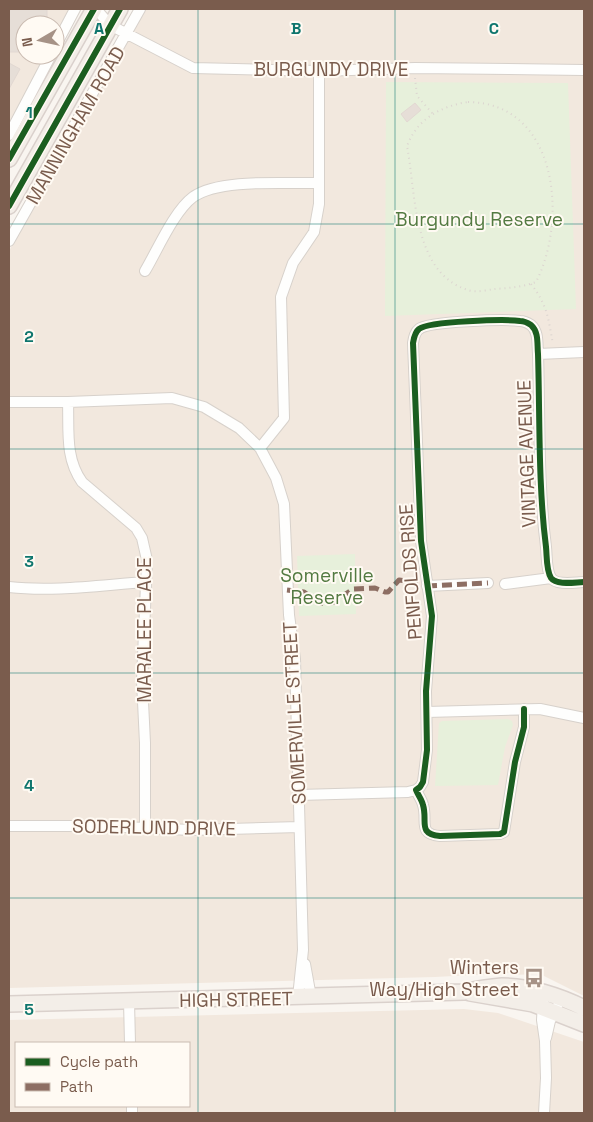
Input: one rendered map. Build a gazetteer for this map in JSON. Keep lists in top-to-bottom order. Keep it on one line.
{"streets":{"main road":["MANNINGHAM ROAD","HIGH STREET"],"street":["BURGUNDY DRIVE","VINTAGE AVENUE","PENFOLDS RISE","MARALEE PLACE","SOMERVILLE STREET","SODERLUND DRIVE"]},"crossings":[["BURGUNDY DRIVE","MANNINGHAM ROAD"],["VINTAGE AVENUE","PENFOLDS RISE"],["MARALEE PLACE","SOMERVILLE STREET"],["MARALEE PLACE","SODERLUND DRIVE"],["SOMERVILLE STREET","SODERLUND DRIVE"],["SOMERVILLE STREET","HIGH STREET"]],"parks":["Burgundy Reserve","Somerville Reserve"],"places":{"bus stop":["Winters Way/High Street"]},"legend":["Cycle path","Path"],"north":"left","grid":{"columns":["A","B","C"],"rows":["1","2","3","4","5"]}}
